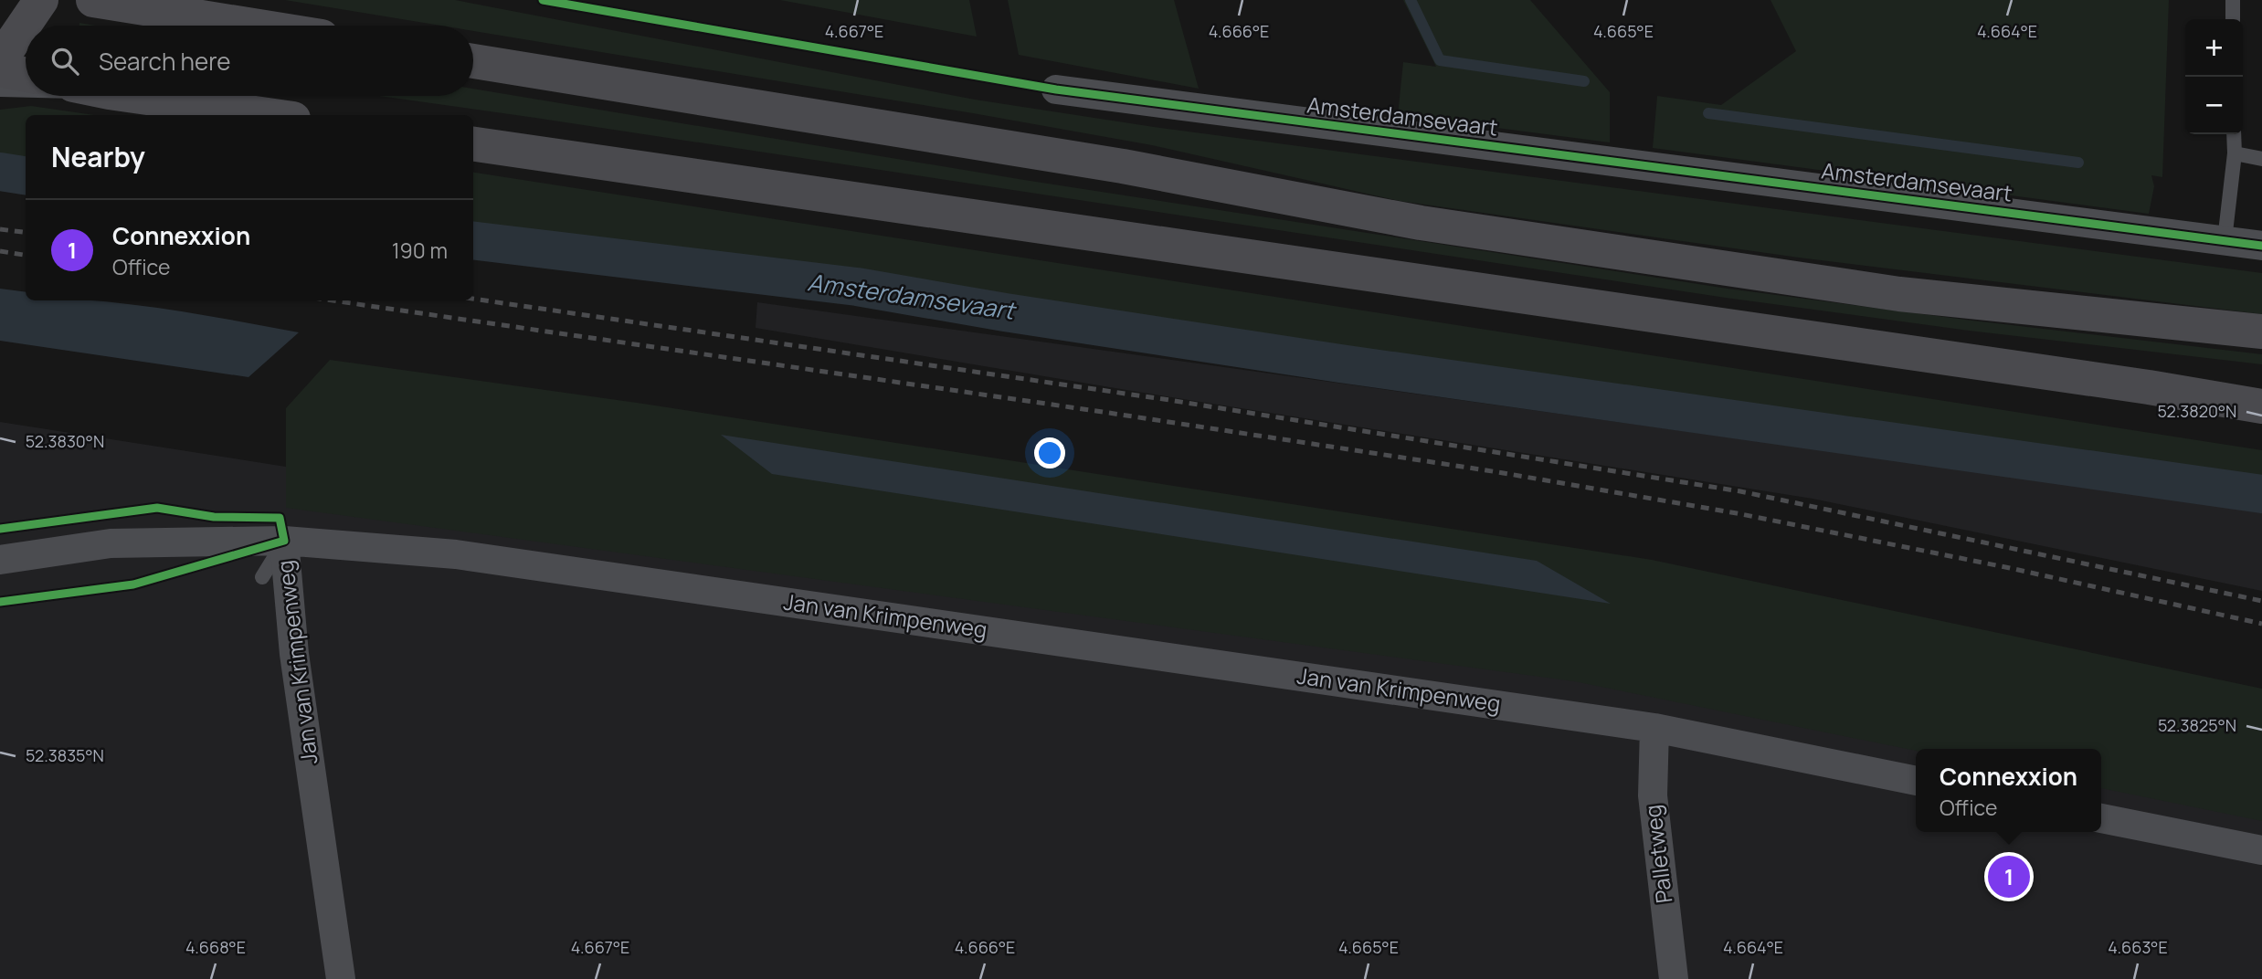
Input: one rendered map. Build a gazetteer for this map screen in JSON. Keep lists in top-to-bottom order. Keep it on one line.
{"streets":{"street":["Amsterdamsevaart","Jan van Krimpenweg","Palletweg"]},"crossings":[["Jan van Krimpenweg","Palletweg"]],"water":["Amsterdamsevaart"],"page":{"map_buttons":["+","−"],"search":"Search here","heading":"Nearby","list":[{"mark":"1","name":"Connexxion","note":"Office","value":"190 m"}],"popup":["Connexxion","Office"],"pins":"1"},"coordinates":["4.667°E","4.666°E","4.665°E","4.664°E","52.3820°N","52.3830°N","52.3825°N","52.3835°N","4.668°E","4.663°E"]}
